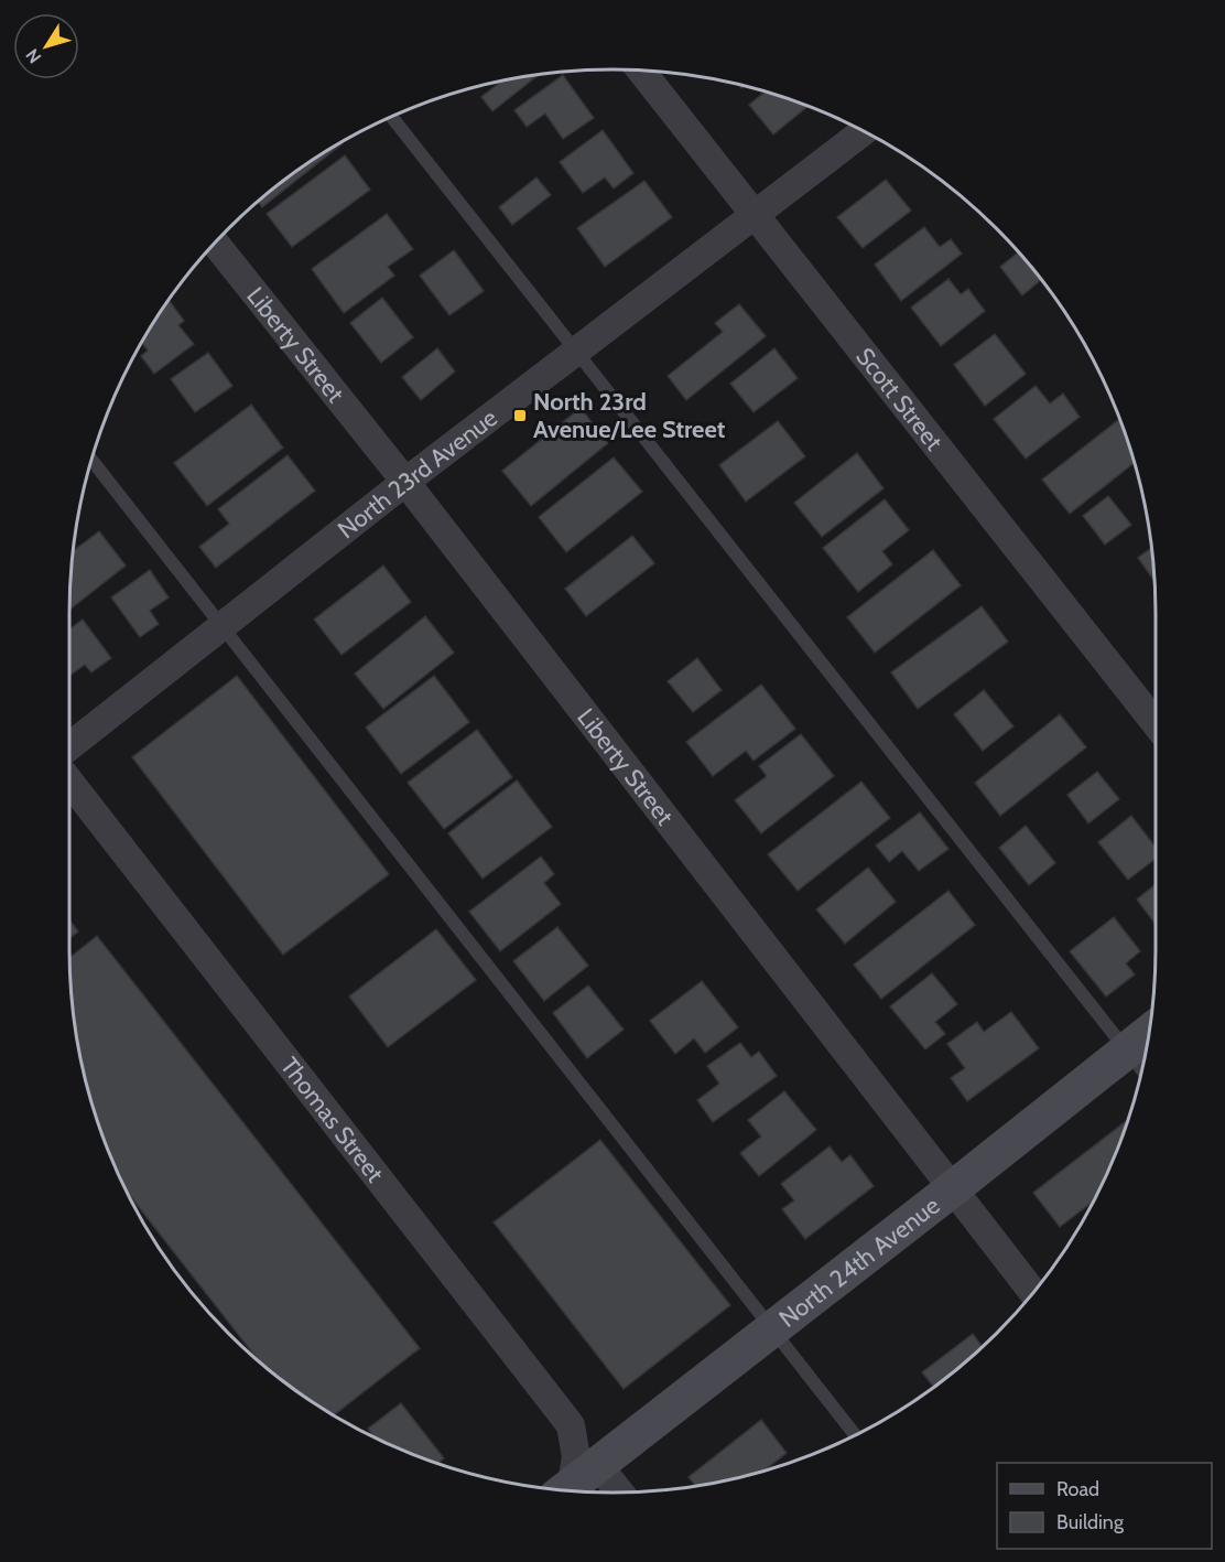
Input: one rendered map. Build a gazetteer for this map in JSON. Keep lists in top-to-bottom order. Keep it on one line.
{"streets":{"street":["Liberty Street","Scott Street","North 23rd Avenue","Thomas Street","North 24th Avenue"]},"crossings":[["Liberty Street","North 23rd Avenue"],["Liberty Street","North 24th Avenue"],["Scott Street","North 23rd Avenue"],["Thomas Street","North 24th Avenue"]],"places":{"transit":["North 23rd Avenue/Lee Street"]},"legend":["Road","Building"],"north":"bottom left"}
